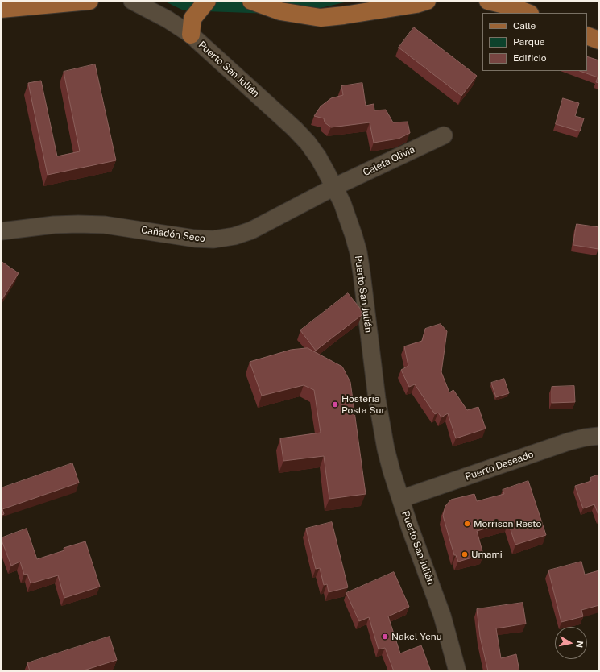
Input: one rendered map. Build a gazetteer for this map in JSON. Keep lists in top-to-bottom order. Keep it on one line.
{"streets":{"street":["Puerto San Julián","Caleta Olivia","Cañadón Seco","Puerto Deseado"]},"crossings":[["Puerto San Julián","Caleta Olivia"],["Puerto San Julián","Cañadón Seco"],["Puerto San Julián","Puerto Deseado"],["Caleta Olivia","Cañadón Seco"]],"places":["Hosteria Posta Sur","Morrison Resto","Umami","Nakel Yenu"],"legend":["Calle","Parque","Edificio"],"north":"right"}
